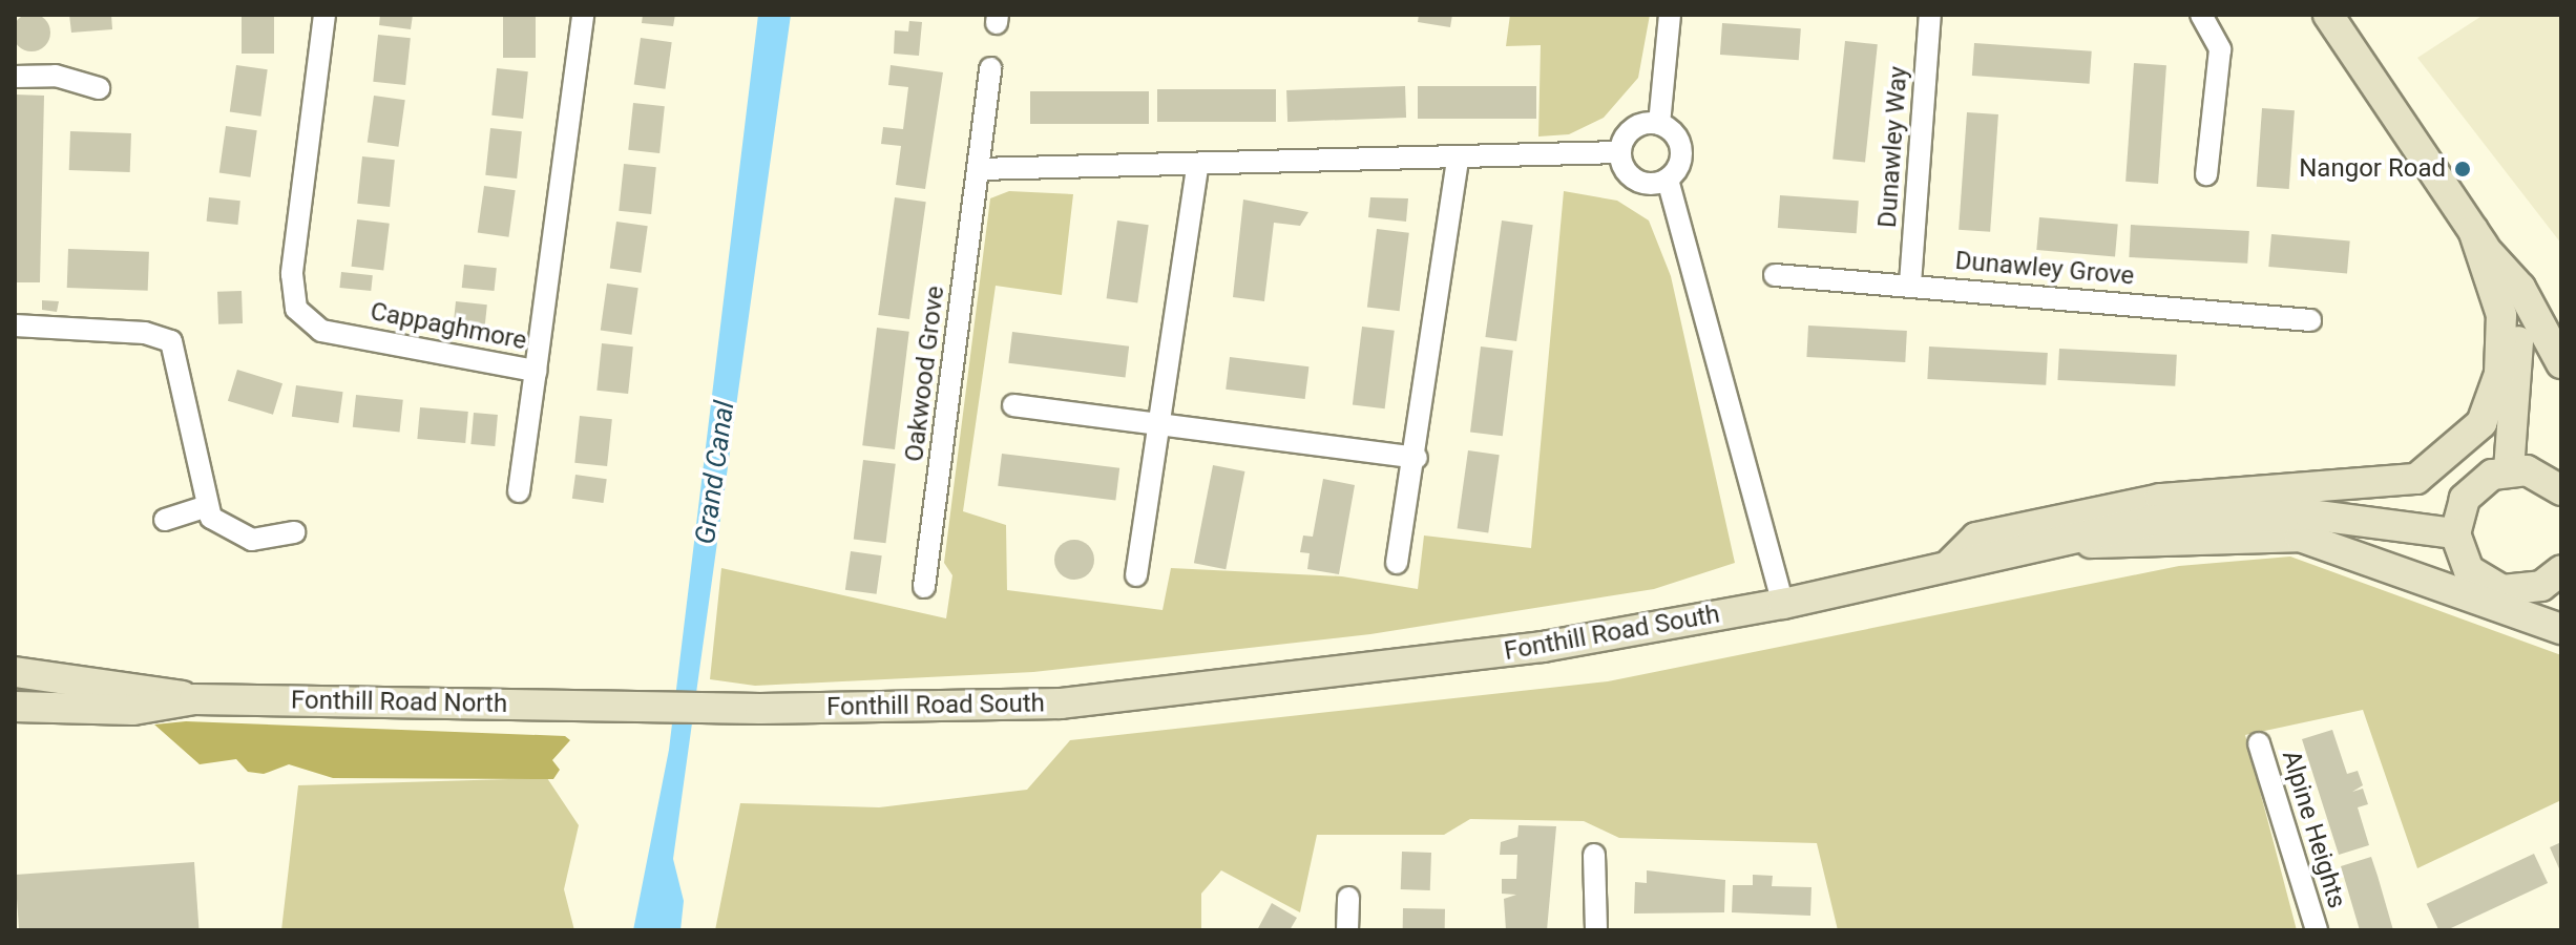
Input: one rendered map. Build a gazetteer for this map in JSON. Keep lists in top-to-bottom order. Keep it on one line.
{"streets":{"main road":["Fonthill Road South","Fonthill Road North"],"street":["Dunawley Way","Dunawley Grove","Cappaghmore","Oakwood Grove","Alpine Heights"]},"crossings":[["Dunawley Way","Dunawley Grove"],["Fonthill Road South","Fonthill Road North"]],"water":["Grand Canal"],"places":["Nangor Road"]}
